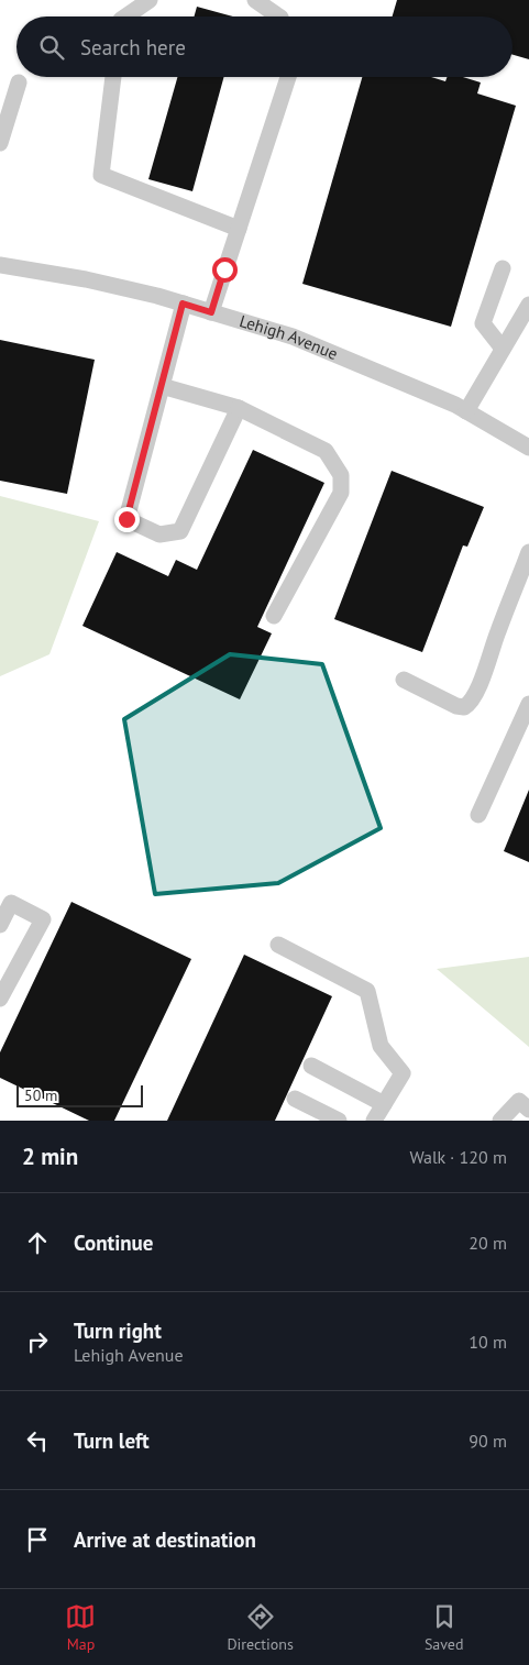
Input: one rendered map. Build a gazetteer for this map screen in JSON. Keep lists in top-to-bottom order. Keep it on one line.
{"streets":{"street":["Lehigh Avenue"]},"scale_bar":"50 m","page":{"search":"Search here","scale":"50 m","heading":["2 min","Walk · 120 m"],"list":[["Continue","20 m"],["Turn right","Lehigh Avenue","10 m"],["Turn left","90 m"],"Arrive at destination"],"nav":["Map","Directions","Saved"]}}
